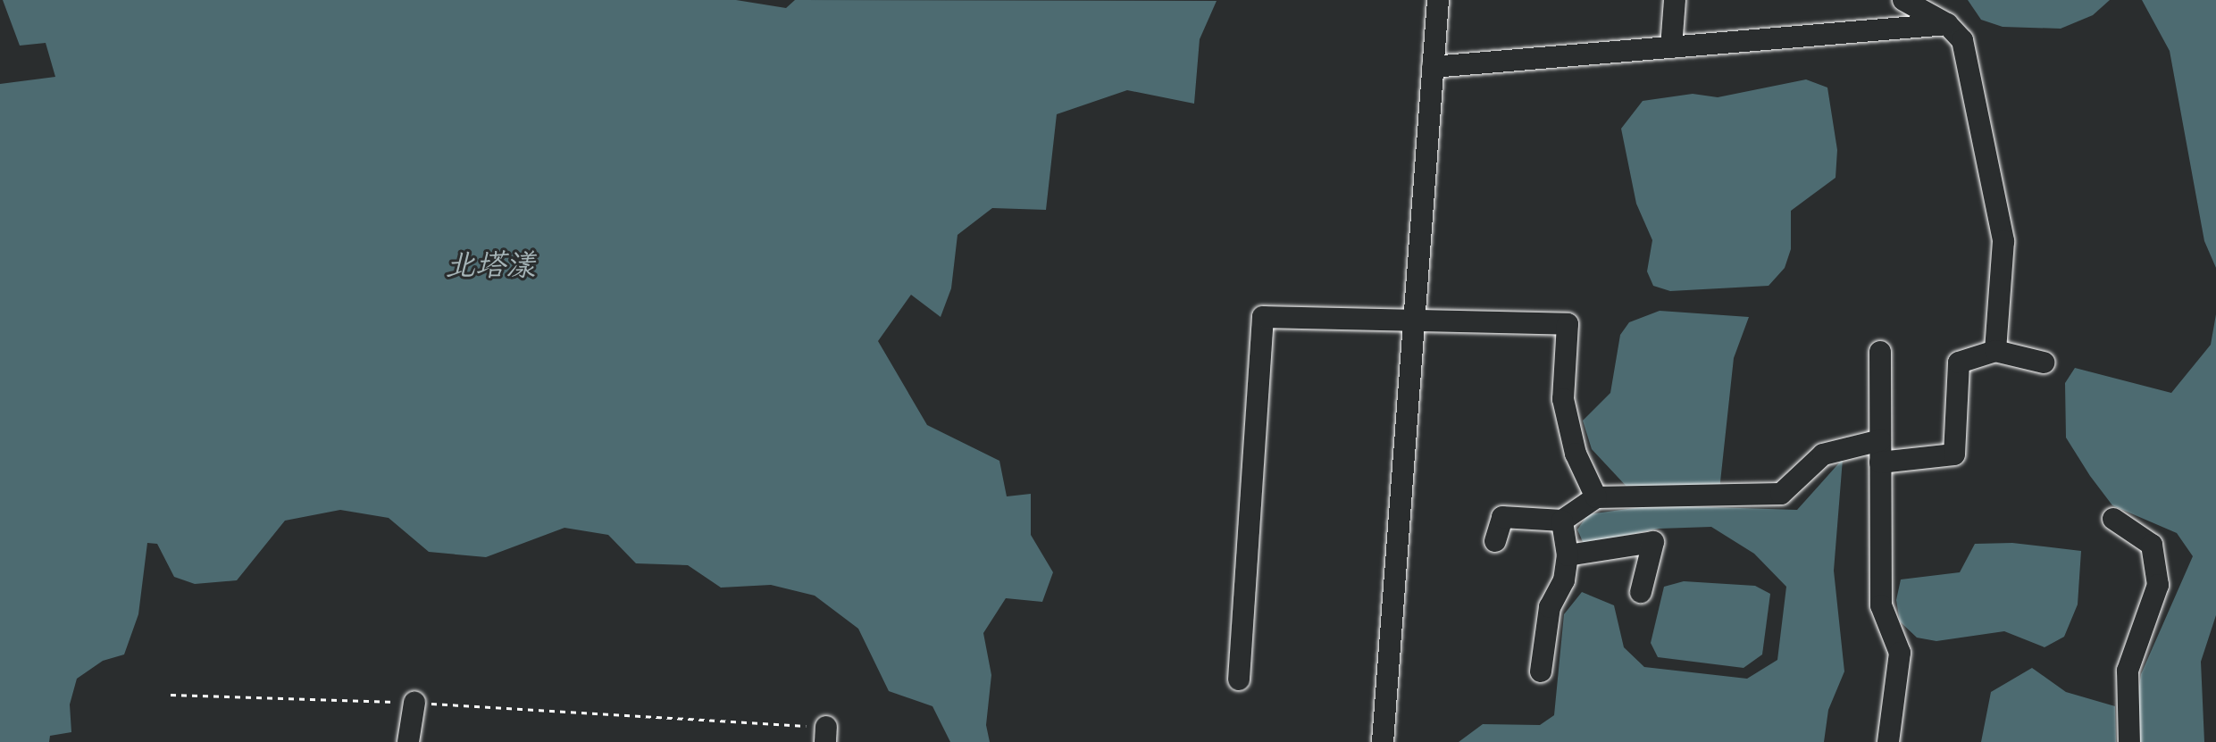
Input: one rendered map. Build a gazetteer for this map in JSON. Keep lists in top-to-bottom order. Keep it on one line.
{"water":["北塔漾"]}
